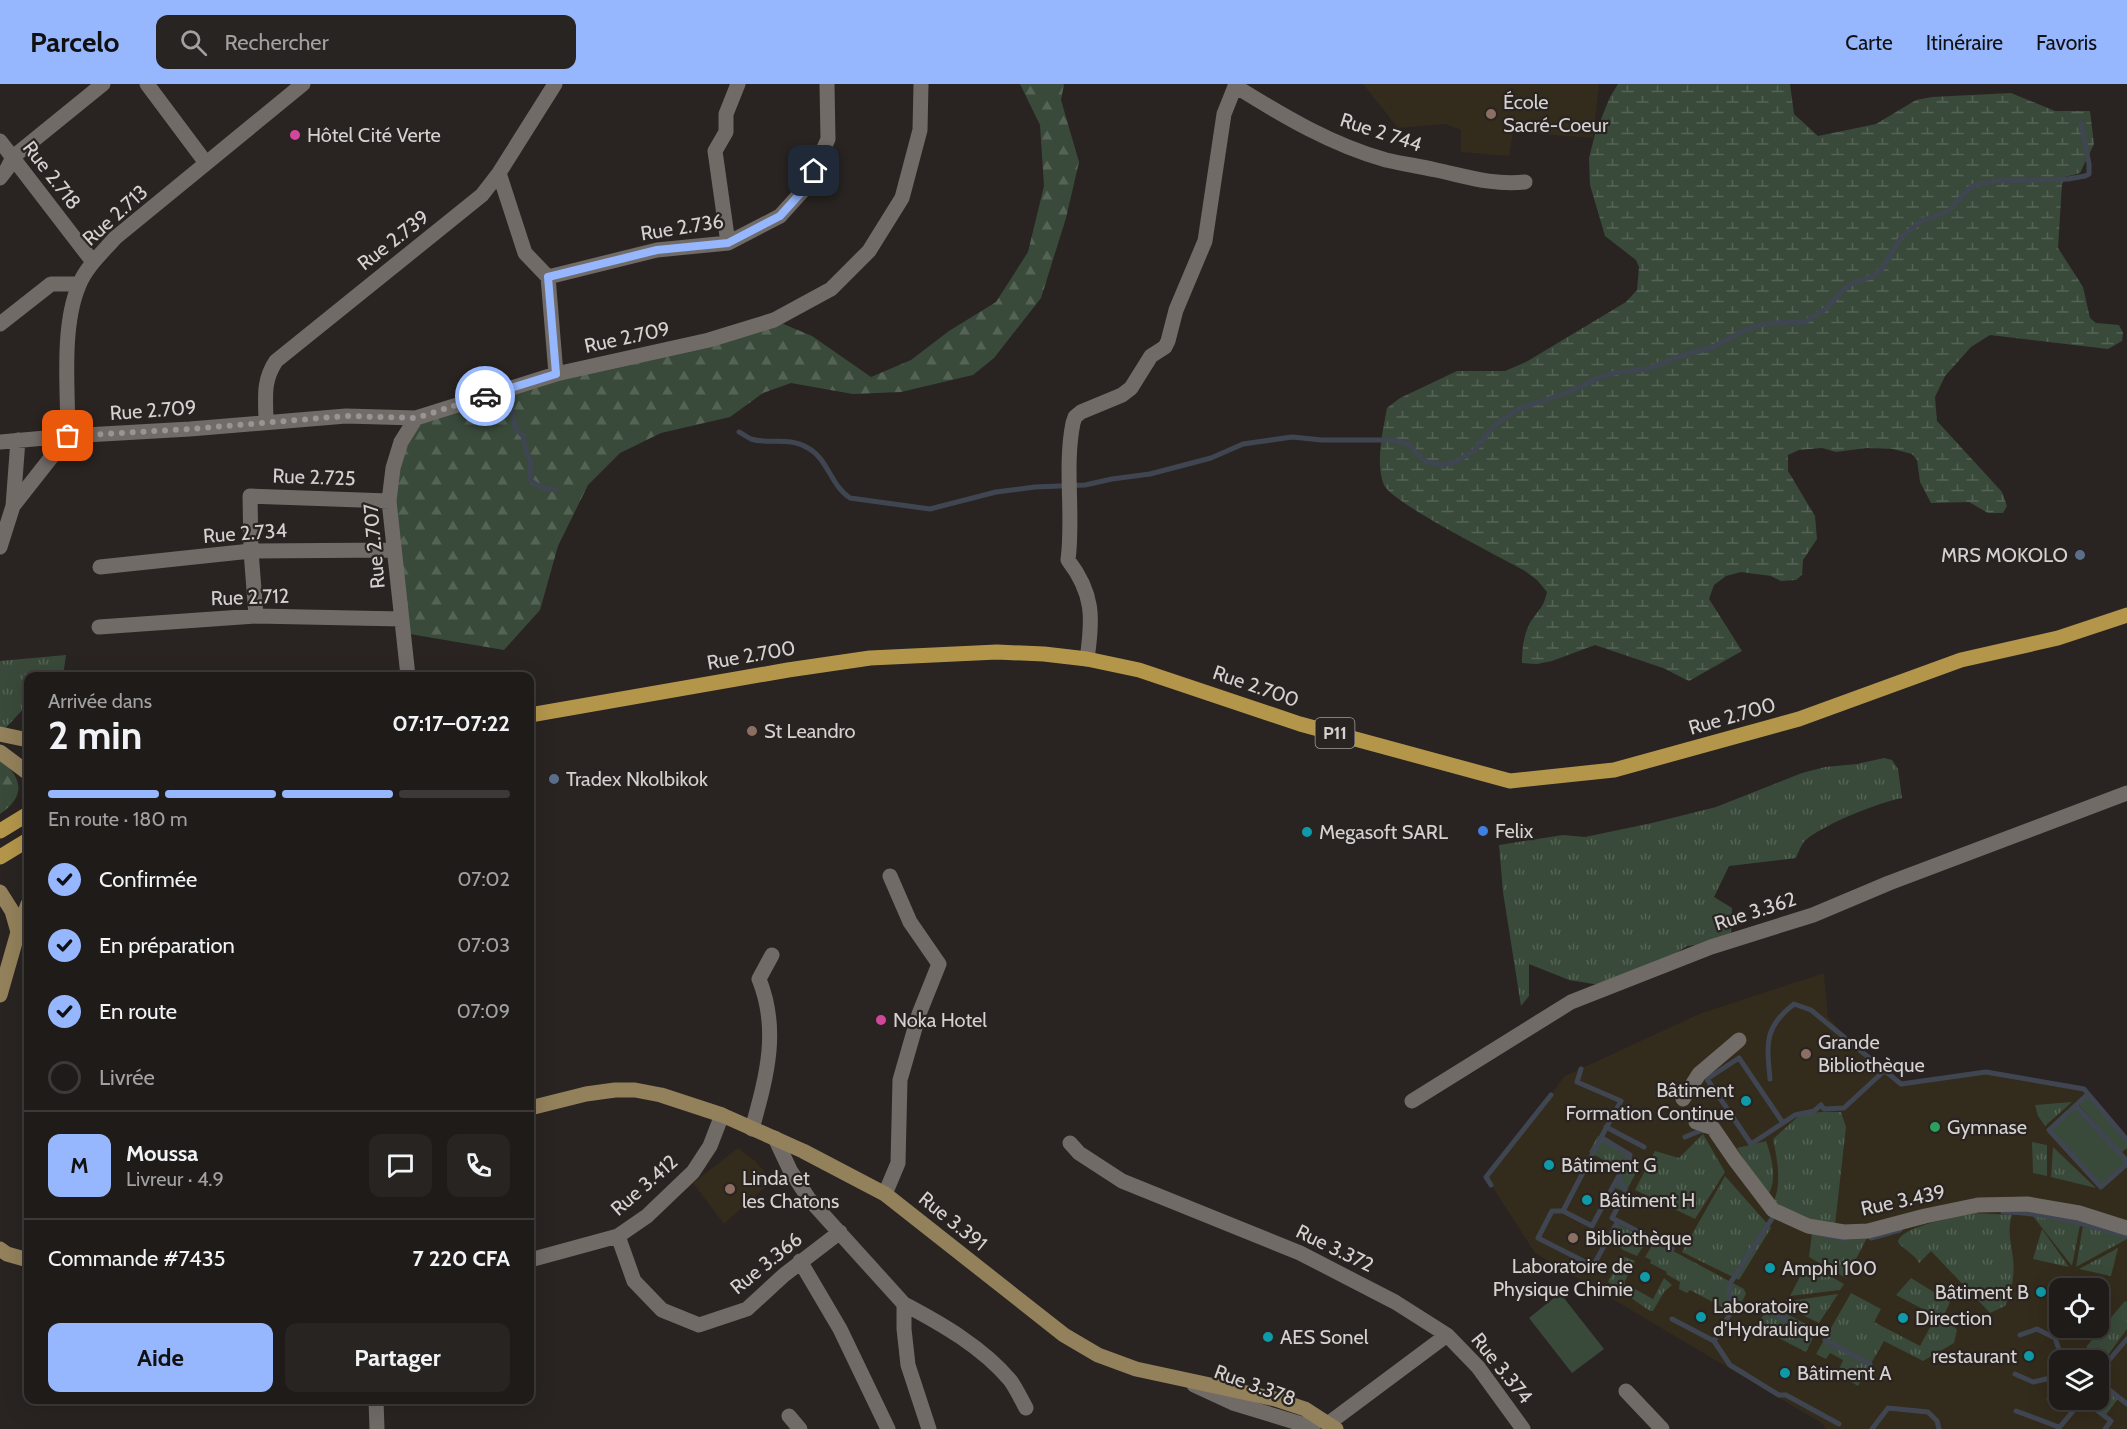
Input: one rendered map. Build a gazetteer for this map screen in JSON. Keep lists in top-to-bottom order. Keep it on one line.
{"streets":{"main road":["Rue 2.700","P11","Rue 3.391"],"street":["Rue 2 744","Rue 2.718","Rue 2.713","Rue 2.736","Rue 2.739","Rue 2.709","Rue 2.725","Rue 2.734","Rue 2.707","Rue 2.712","Rue 3.362","Rue 3.412","Rue 3.439","Rue 3.372","Rue 3.366","Rue 3.374","Rue 3.378"]},"crossings":[["Rue 2.718","Rue 2.713"],["Rue 2.713","Rue 2.709"],["Rue 2.739","Rue 2.709"],["Rue 2.709","Rue 2.707"],["Rue 2.725","Rue 2.734"],["Rue 2.725","Rue 2.707"],["Rue 2.725","Rue 2.712"],["Rue 2.734","Rue 2.707"],["Rue 2.707","Rue 2.712"],["Rue 3.412","Rue 3.391"],["Rue 3.412","Rue 3.366"],["Rue 3.391","Rue 3.378"],["Rue 3.372","Rue 3.374"]],"places":["École Sacré-Coeur","Hôtel Cité Verte","MRS MOKOLO","St Leandro","Tradex Nkolbikok","Felix","Megasoft SARL","Noka Hotel","Grande Bibliothèque","Bâtiment Formation Continue","Gymnase","Bâtiment G","Linda et les Chatons","Bâtiment H","Bibliothèque","Amphi 100","Laboratoire de Physique Chimie","Bâtiment B","Laboratoire d'Hydraulique","Direction","AES Sonel","restaurant","Bâtiment A"],"page":{"header":"Parcelo","search":"Rechercher","nav":["Carte","Itinéraire","Favoris"],"heading":["2 min","Arrivée dans","07:17–07:22"],"panel":["Moussa","Livreur · 4.9","Commande #7435","7 220 CFA"],"bar":"En route · 180 m","list":[["Confirmée","07:02"],["En préparation","07:03"],["En route","07:09"],"Livrée"],"round":"M","buttons":["Aide","Partager"]}}
